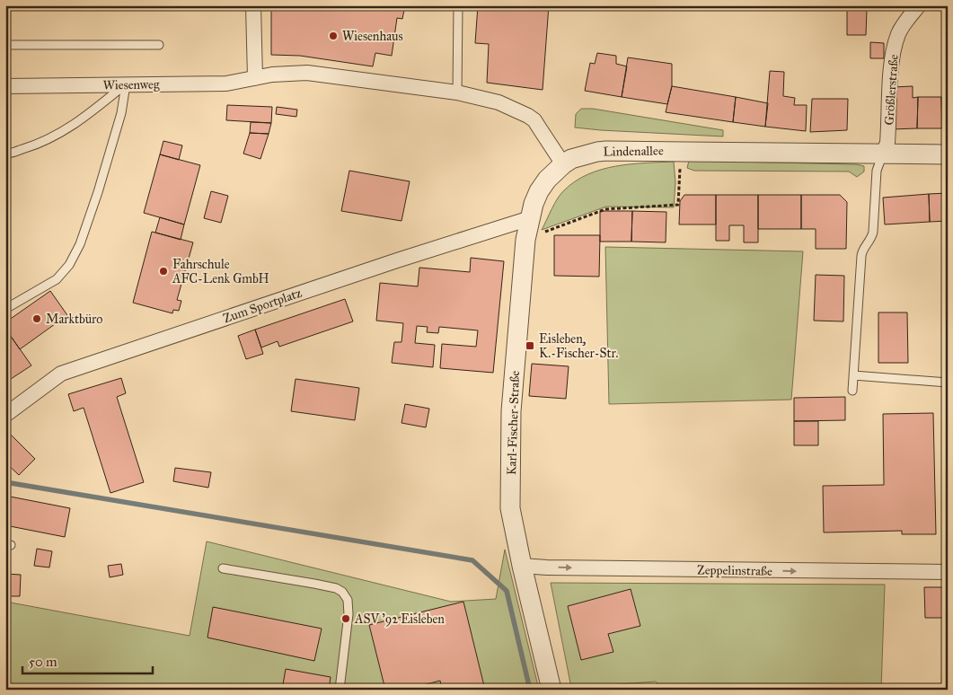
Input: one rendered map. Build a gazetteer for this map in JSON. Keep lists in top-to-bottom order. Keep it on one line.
{"streets":{"street":["Wiesenweg","Größlerstraße","Lindenallee","Zum Sportplatz","Karl-Fischer-Straße","Zeppelinstraße"]},"crossings":[["Größlerstraße","Lindenallee"],["Lindenallee","Karl-Fischer-Straße"],["Zum Sportplatz","Karl-Fischer-Straße"],["Karl-Fischer-Straße","Zeppelinstraße"]],"one_way":["Zeppelinstraße"],"places":{"other":["Wiesenhaus","Fahrschule AFC-Lenk GmbH","Marktbüro","ASV '92 Eisleben"],"transit":["Eisleben, K.-Fischer-Str."]},"scale_bar":"50 m"}
